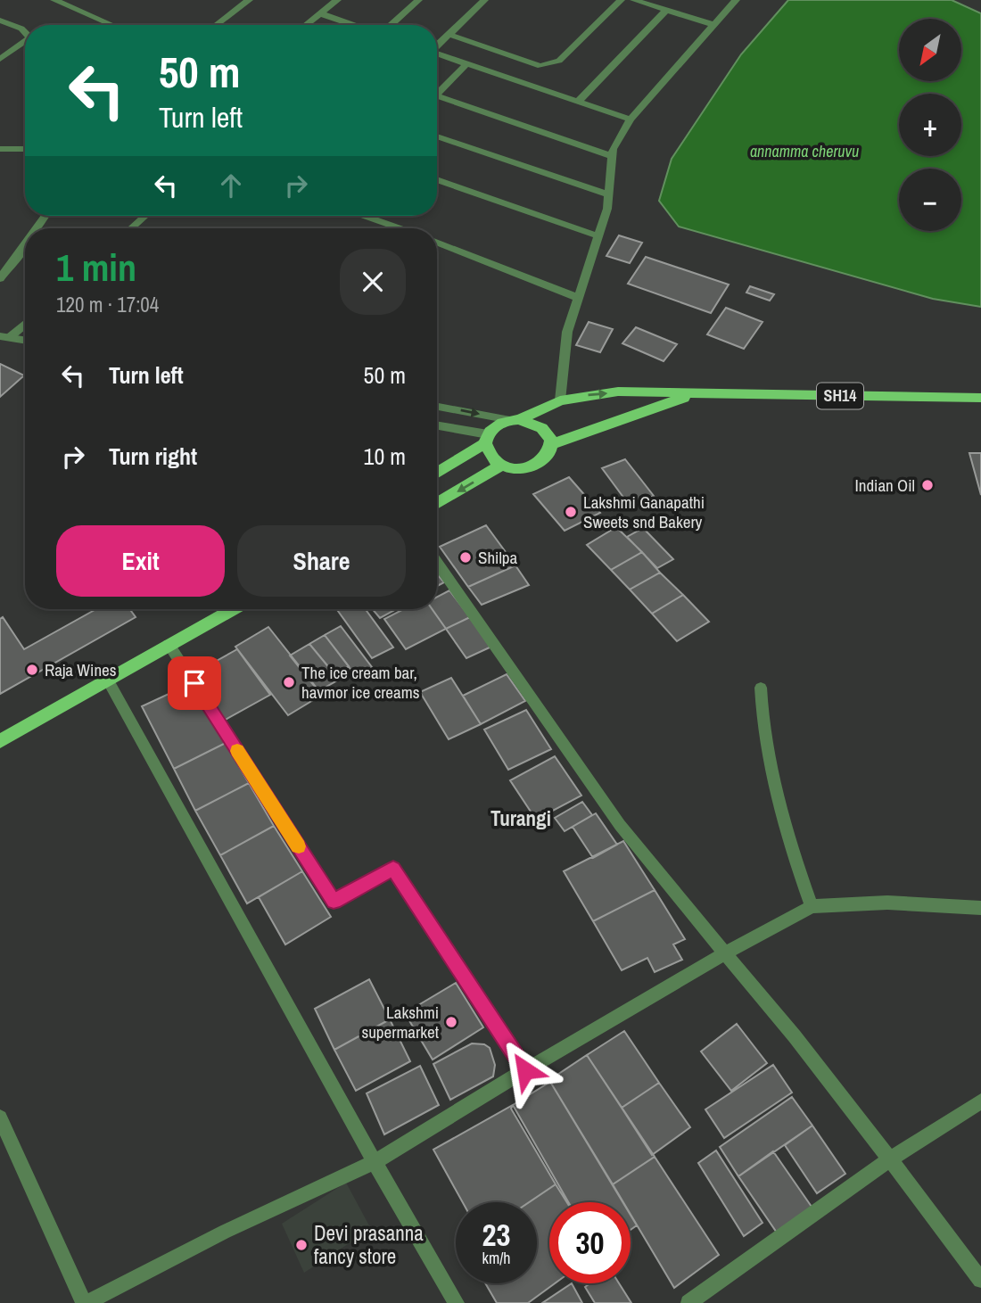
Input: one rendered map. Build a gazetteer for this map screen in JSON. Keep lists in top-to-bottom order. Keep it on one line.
{"streets":{"main road":["SH14"]},"districts":["Turangi"],"water":["annamma cheruvu"],"places":["Indian Oil","Lakshmi Ganapathi Sweets snd Bakery","Shilpa","Raja Wines","The ice cream bar, havmor ice creams","Lakshmi supermarket","Devi prasanna fancy store"],"north":"bottom left","page":{"map_buttons":["+","−"],"turn":["50 m","Turn left"],"heading":["1 min","120 m · 17:04"],"list":[{"name":"Turn left","value":"50 m"},{"name":"Turn right","value":"10 m"}],"buttons":["Exit","Share"],"speed":"23 km/h","limit":"30"}}
